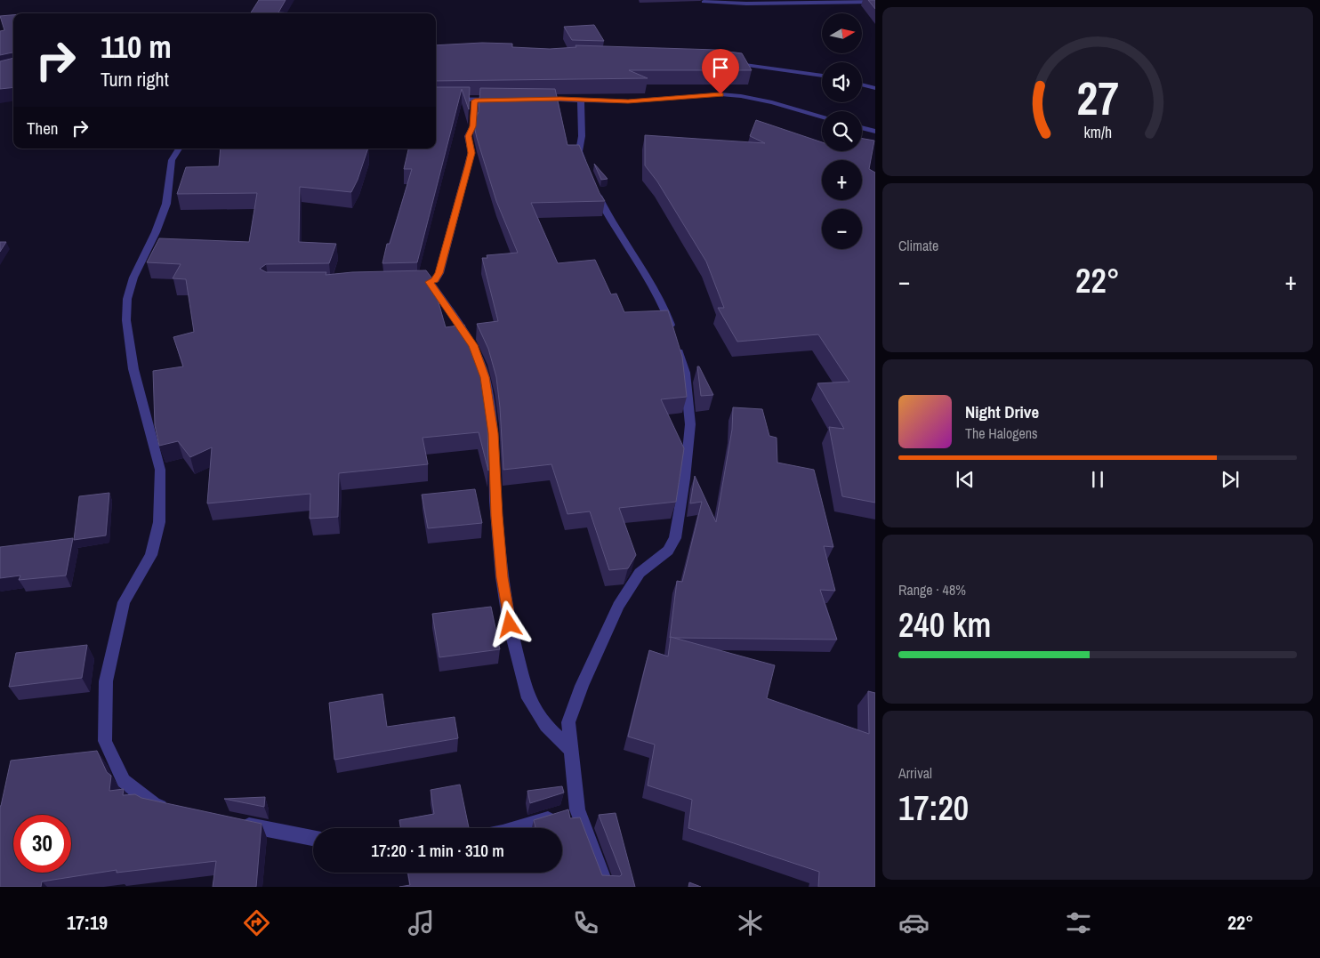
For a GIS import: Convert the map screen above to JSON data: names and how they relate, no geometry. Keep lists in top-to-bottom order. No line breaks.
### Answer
{"north":"right","page":{"map_buttons":["+","−"],"turn":["110 m","Turn right"],"then":"Then","tile":["Climate",["Range · 48%","240 km"],["Arrival","17:20"]],"heat":["−","22°","+"],"song":["Night Drive","The Halogens"],"limit":"30","trip":"17:20 · 1 min · 310 m","tabs":["17:19","22°"],"gauge":["27","km/h"]}}
